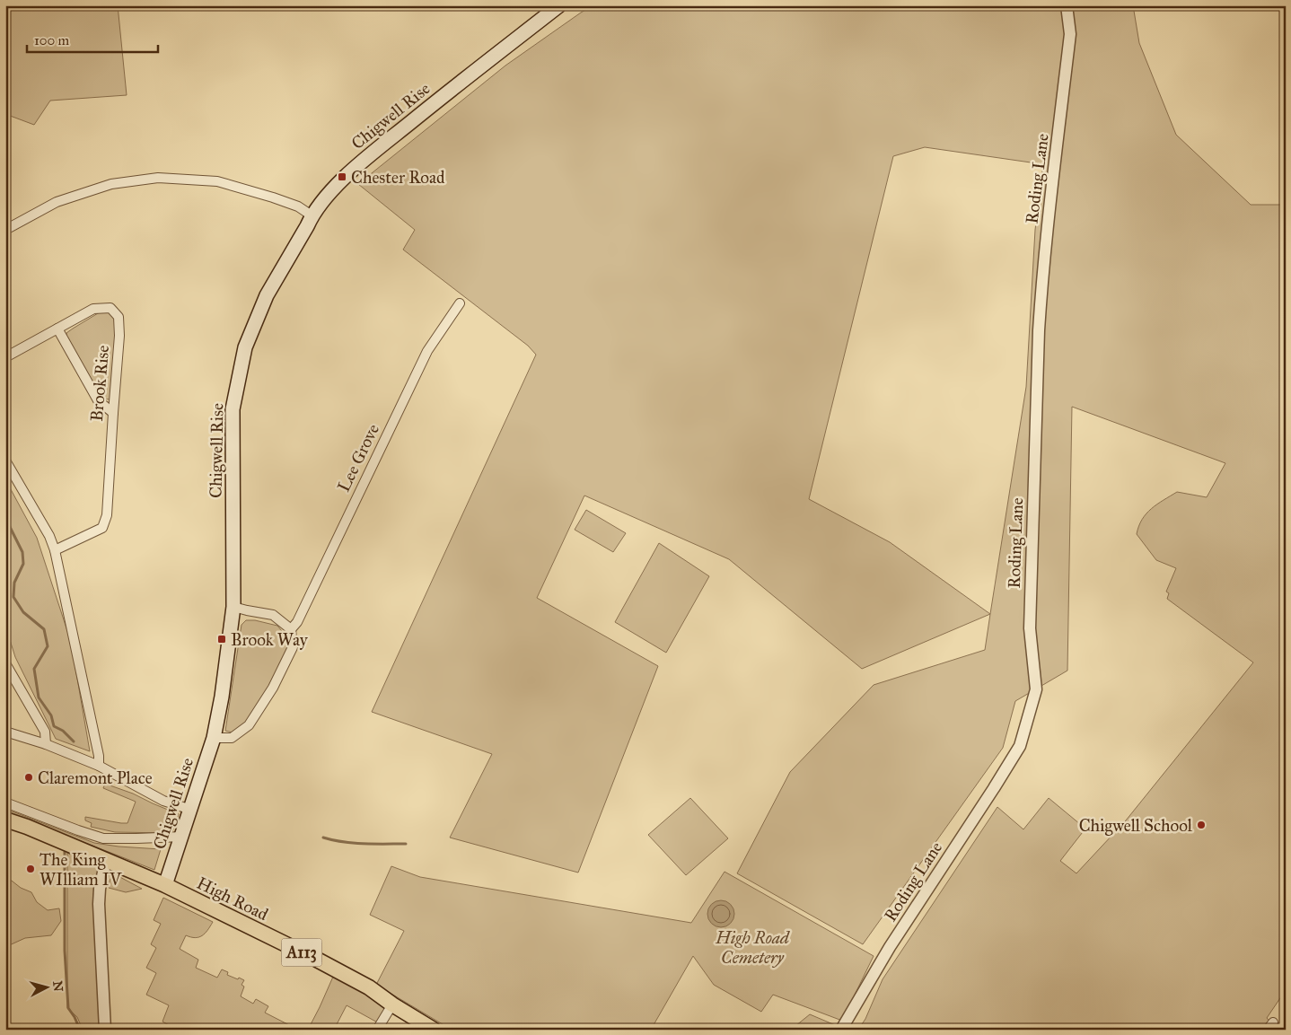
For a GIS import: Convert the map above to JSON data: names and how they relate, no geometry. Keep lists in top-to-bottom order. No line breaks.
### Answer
{"streets":{"main road":["Chigwell Rise","High Road","A113"],"street":["Roding Lane","Brook Rise","Lee Grove"]},"crossings":[["Chigwell Rise","High Road"]],"parks":["High Road Cemetery"],"places":{"transit":["Chester Road","Brook Way"],"other":["Claremont Place","Chigwell School","The King WIlliam IV"]},"scale_bar":"100 m","north":"right"}
